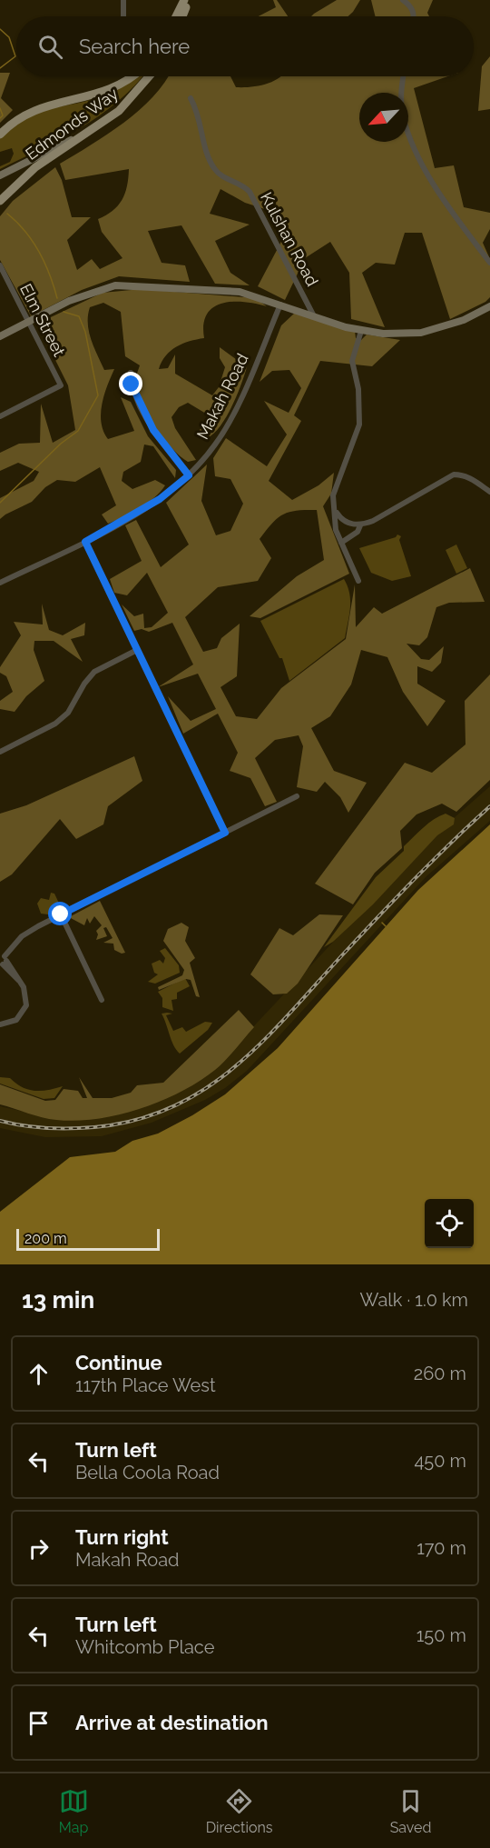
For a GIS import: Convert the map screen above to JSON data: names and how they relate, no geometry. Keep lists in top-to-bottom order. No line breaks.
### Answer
{"streets":{"main road":["Edmonds Way"],"street":["Kulshan Road","Elm Street","Makah Road"]},"scale_bar":"200 m","north":"bottom left","page":{"search":"Search here","scale":"200 m","heading":["13 min","Walk · 1.0 km"],"list":[["Continue","117th Place West","260 m"],["Turn left","Bella Coola Road","450 m"],["Turn right","Makah Road","170 m"],["Turn left","Whitcomb Place","150 m"],"Arrive at destination"],"nav":["Map","Directions","Saved"]}}
